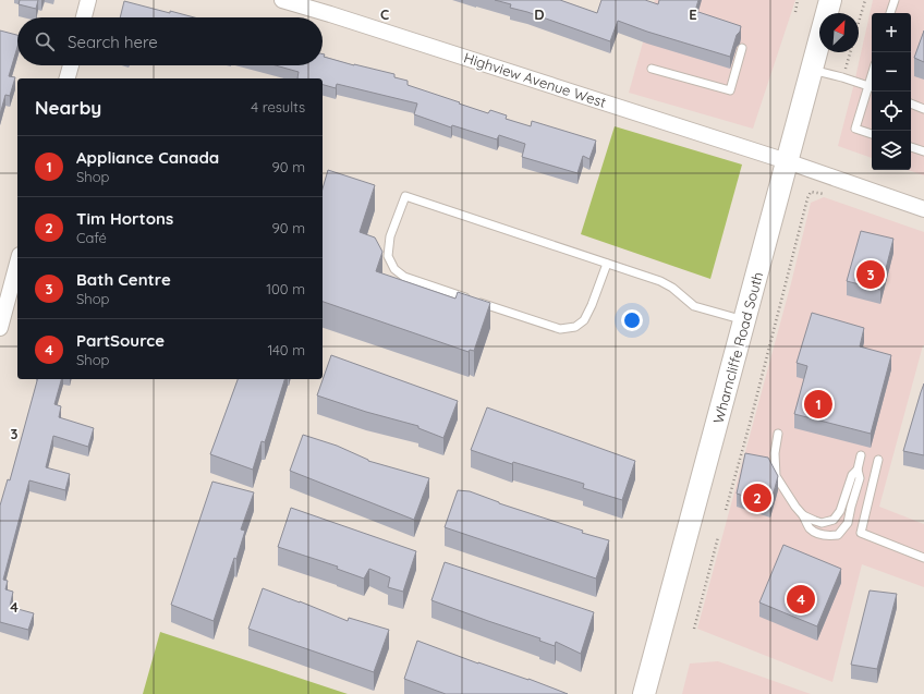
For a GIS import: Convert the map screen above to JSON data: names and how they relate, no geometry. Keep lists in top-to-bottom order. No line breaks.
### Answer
{"streets":{"main road":["Wharncliffe Road South"],"street":["Highview Avenue West"]},"crossings":[["Highview Avenue West","Wharncliffe Road South"]],"north":"top right","page":{"map_buttons":["+","−"],"search":"Search here","heading":["Nearby","4 results"],"list":[{"mark":"1","name":"Appliance Canada","note":"Shop","value":"90 m"},{"mark":"2","name":"Tim Hortons","note":"Café","value":"90 m"},{"mark":"3","name":"Bath Centre","note":"Shop","value":"100 m"},{"mark":"4","name":"PartSource","note":"Shop","value":"140 m"}],"pins":["3","1","2","4"]},"grid":{"columns":["C","D","E"],"rows":["3","4"]}}
